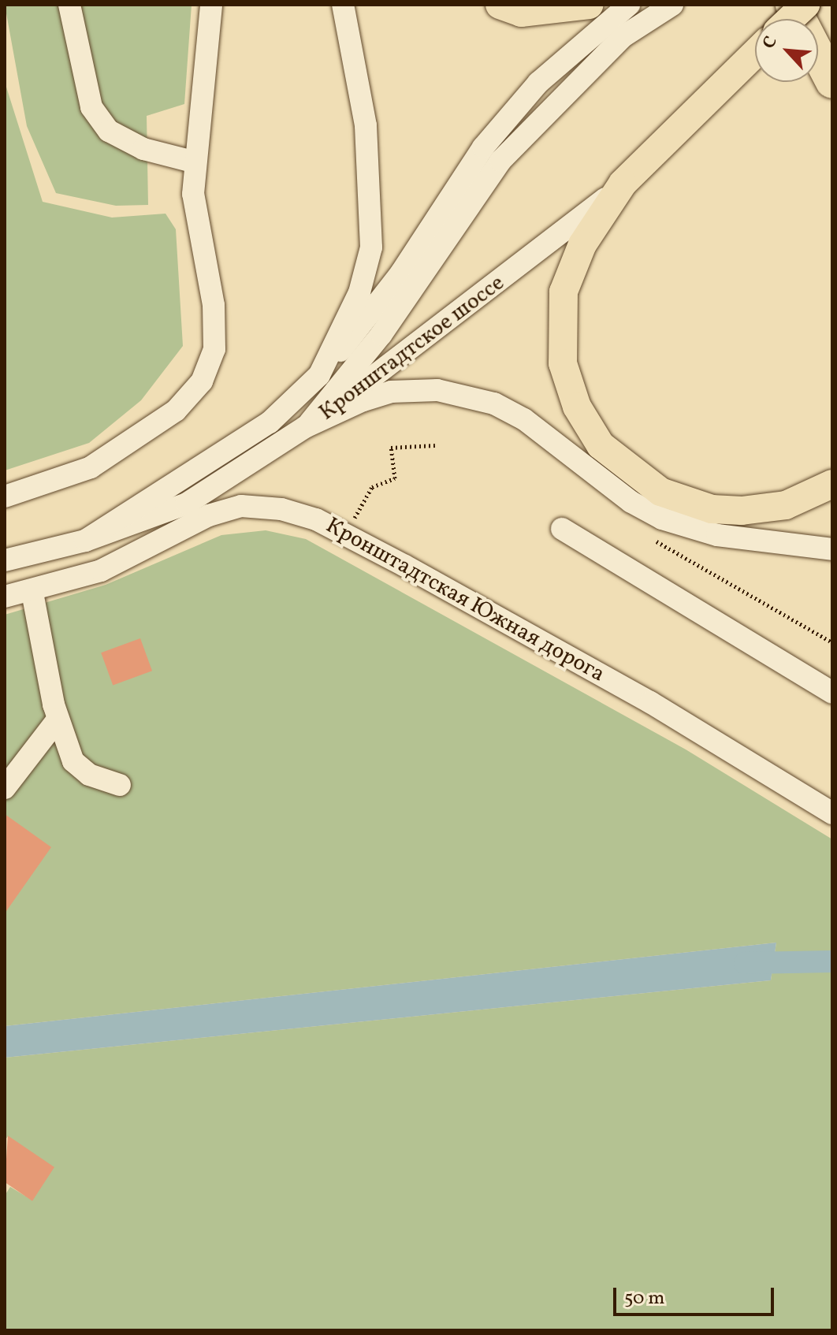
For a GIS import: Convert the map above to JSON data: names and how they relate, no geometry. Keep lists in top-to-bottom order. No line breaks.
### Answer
{"streets":{"main road":["Кронштадтское шоссе"],"street":["Кронштадтская Южная дорога"]},"scale_bar":"50 m","north":"top left"}
